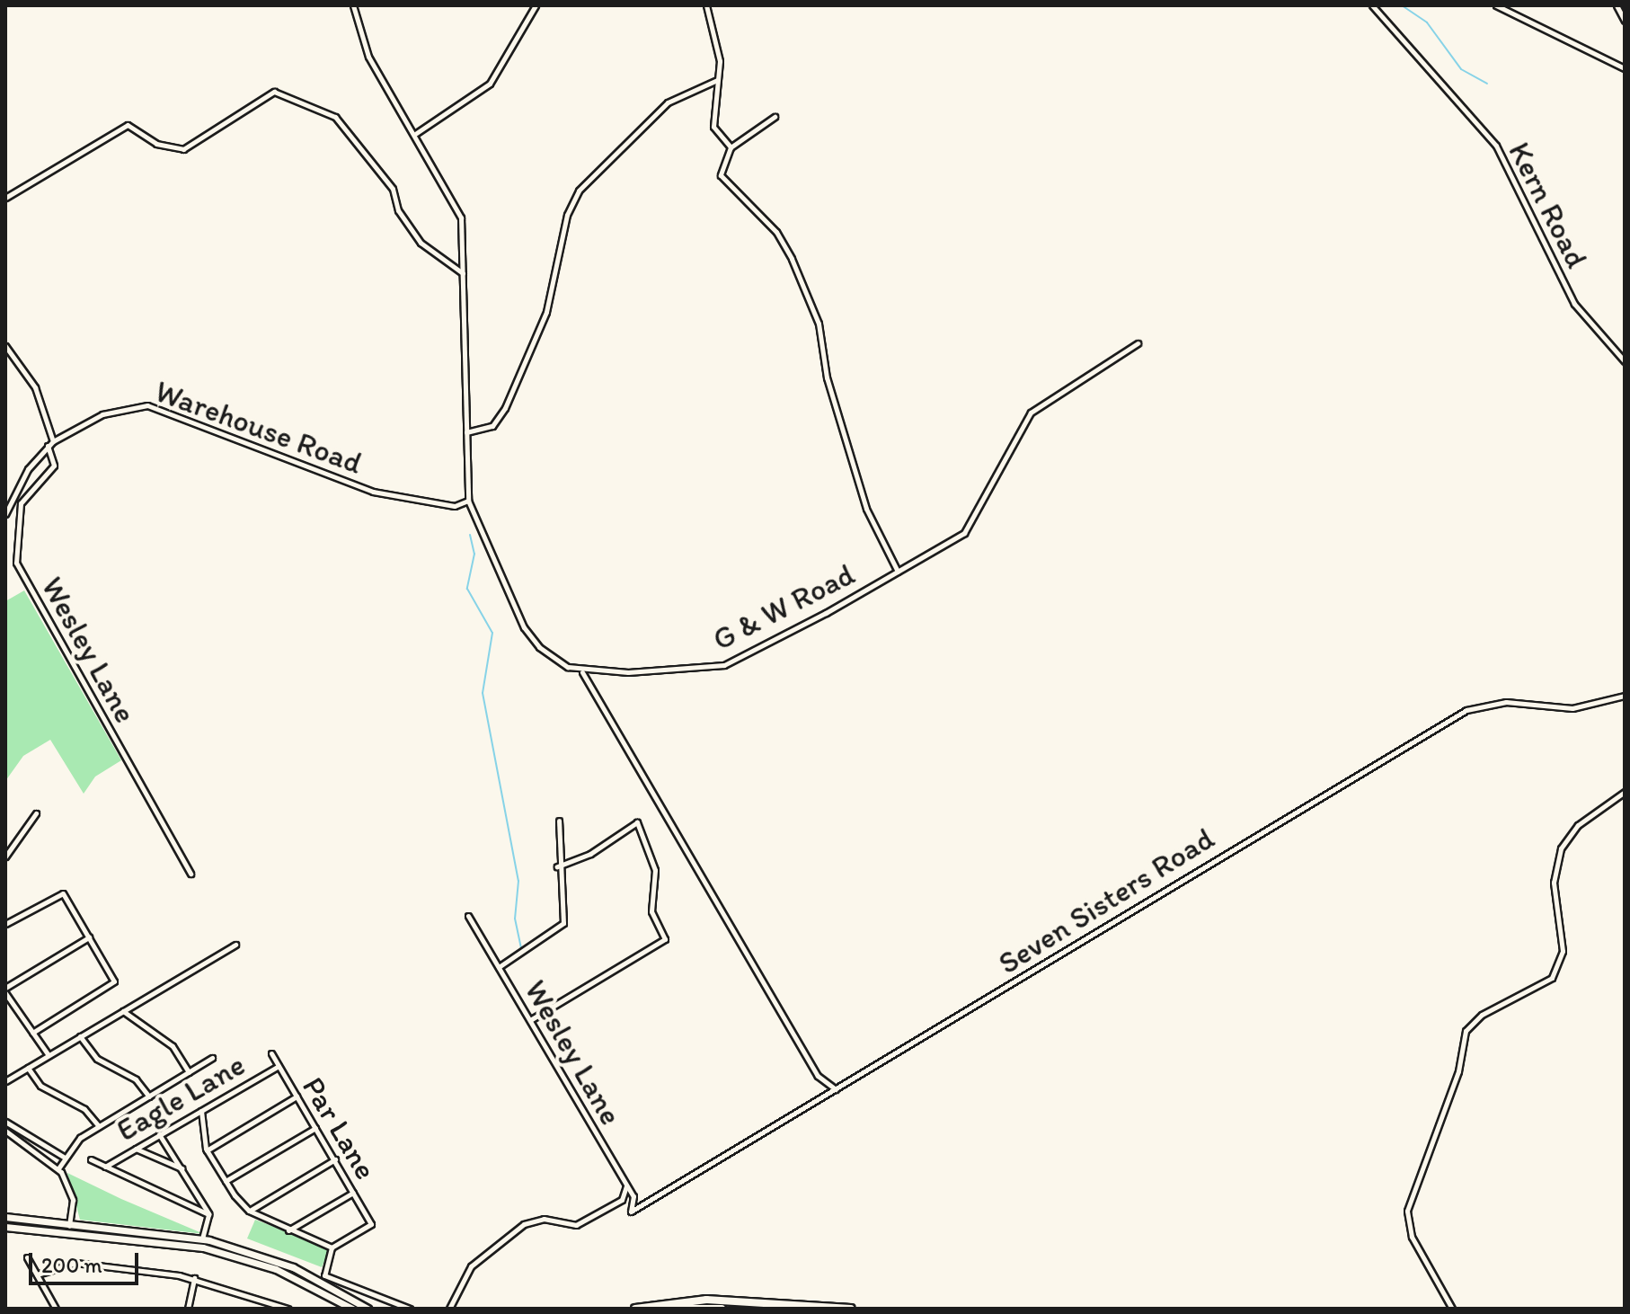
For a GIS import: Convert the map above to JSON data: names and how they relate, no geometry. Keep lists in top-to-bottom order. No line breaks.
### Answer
{"streets":{"street":["Kern Road","Warehouse Road","G & W Road","Wesley Lane","Seven Sisters Road","Eagle Lane","Par Lane"]},"crossings":[["Warehouse Road","G & W Road"],["Warehouse Road","Wesley Lane"],["Wesley Lane","Seven Sisters Road"],["Eagle Lane","Par Lane"]],"scale_bar":"200 m"}
